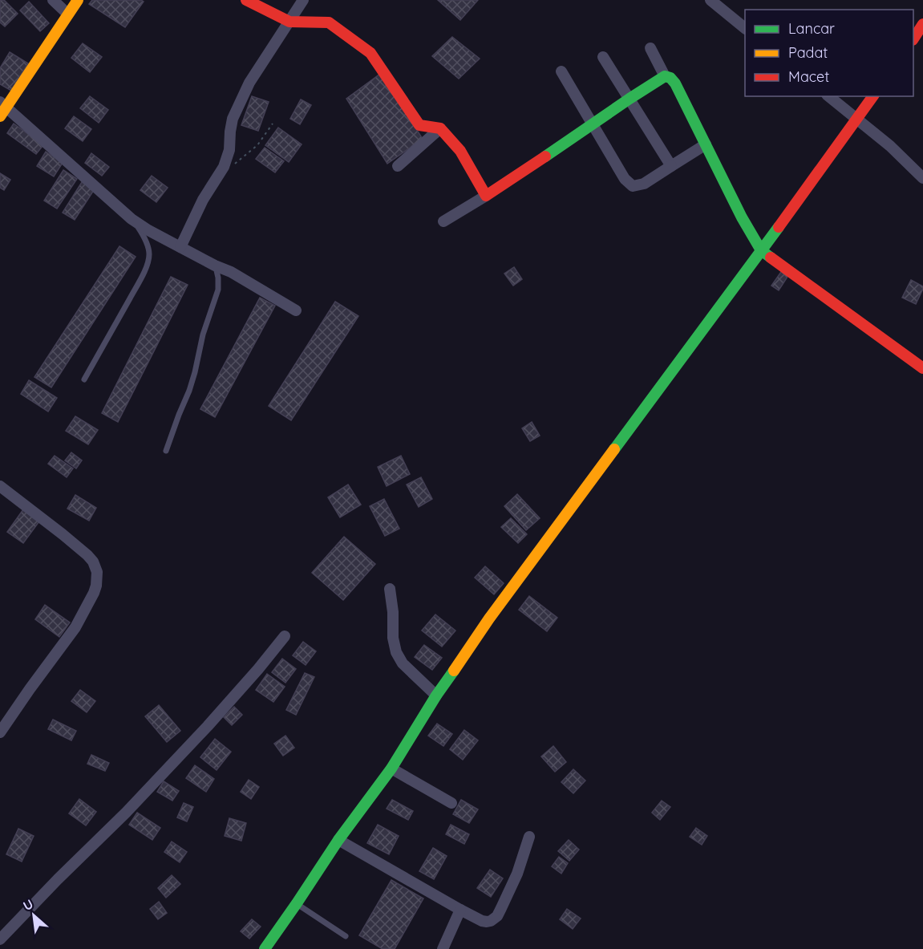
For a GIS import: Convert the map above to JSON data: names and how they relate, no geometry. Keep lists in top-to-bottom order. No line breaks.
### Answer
{"legend":["Lancar","Padat","Macet"],"north":"top left"}
